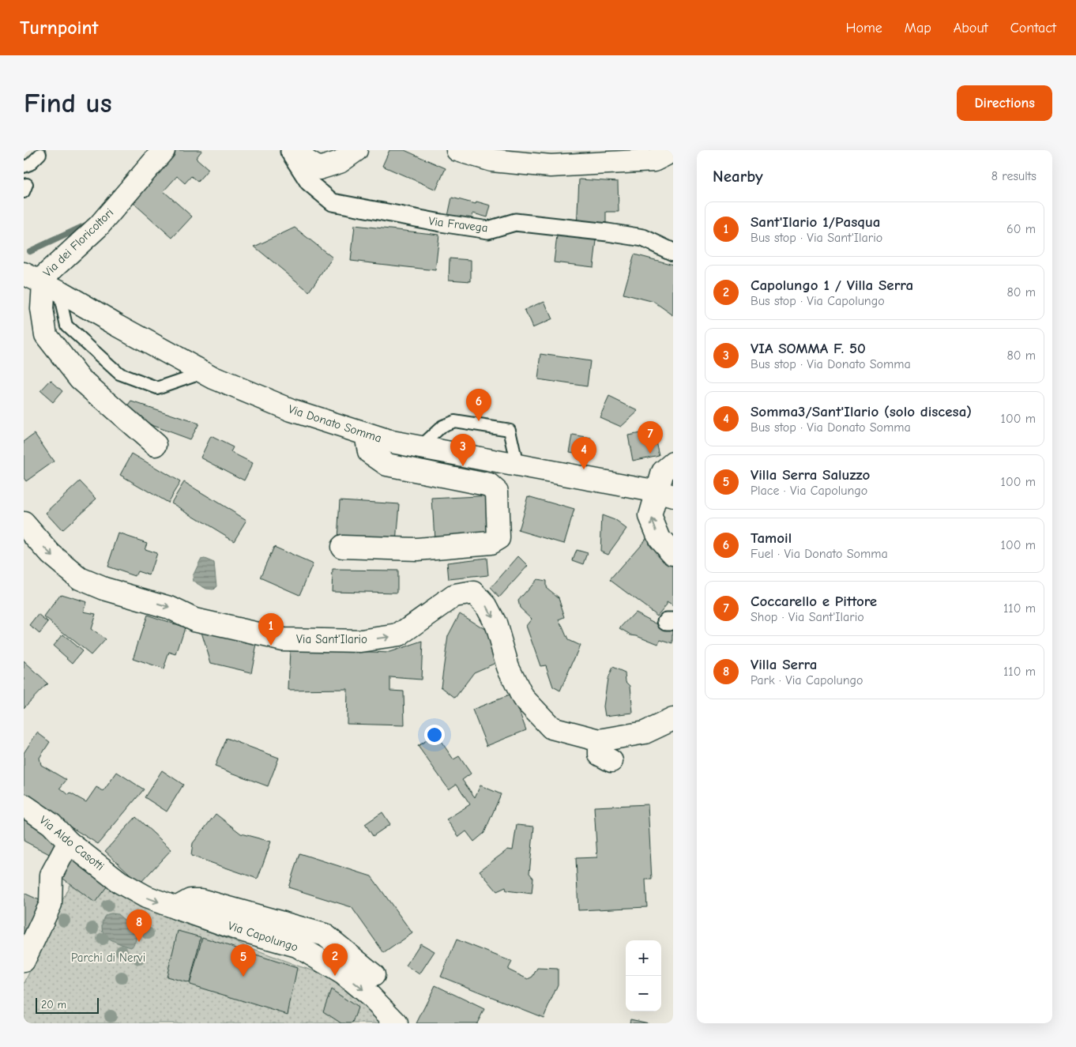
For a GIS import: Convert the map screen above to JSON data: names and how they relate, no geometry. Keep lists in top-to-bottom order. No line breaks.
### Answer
{"streets":{"street":["Via Fravega","Via dei Floricoltori","Via Donato Somma","Via Sant'Ilario","Via Aldo Casotti","Via Capolungo"]},"crossings":[["Via dei Floricoltori","Via Donato Somma"],["Via Aldo Casotti","Via Capolungo"]],"one_way":["Via Sant'Ilario"],"parks":["Parchi di Nervi"],"scale_bar":"20 m","page":{"header":"Turnpoint","nav":["Home","Map","About","Contact"],"buttons":"Directions","title":"Find us","heading":["Nearby","8 results"],"list":[{"mark":"1","name":"Sant'Ilario 1/Pasqua","note":"Bus stop · Via Sant'Ilario","value":"60 m"},{"mark":"2","name":"Capolungo 1 / Villa Serra","note":"Bus stop · Via Capolungo","value":"80 m"},{"mark":"3","name":"VIA SOMMA F. 50","note":"Bus stop · Via Donato Somma","value":"80 m"},{"mark":"4","name":"Somma3/Sant'Ilario (solo discesa)","note":"Bus stop · Via Donato Somma","value":"100 m"},{"mark":"5","name":"Villa Serra Saluzzo","note":"Place · Via Capolungo","value":"100 m"},{"mark":"6","name":"Tamoil","note":"Fuel · Via Donato Somma","value":"100 m"},{"mark":"7","name":"Coccarello e Pittore","note":"Shop · Via Sant'Ilario","value":"110 m"},{"mark":"8","name":"Villa Serra","note":"Park · Via Capolungo","value":"110 m"}],"pins":["6","7","3","4","1","8","2","5"],"map_buttons":["+","−"],"scale":"20 m"}}
